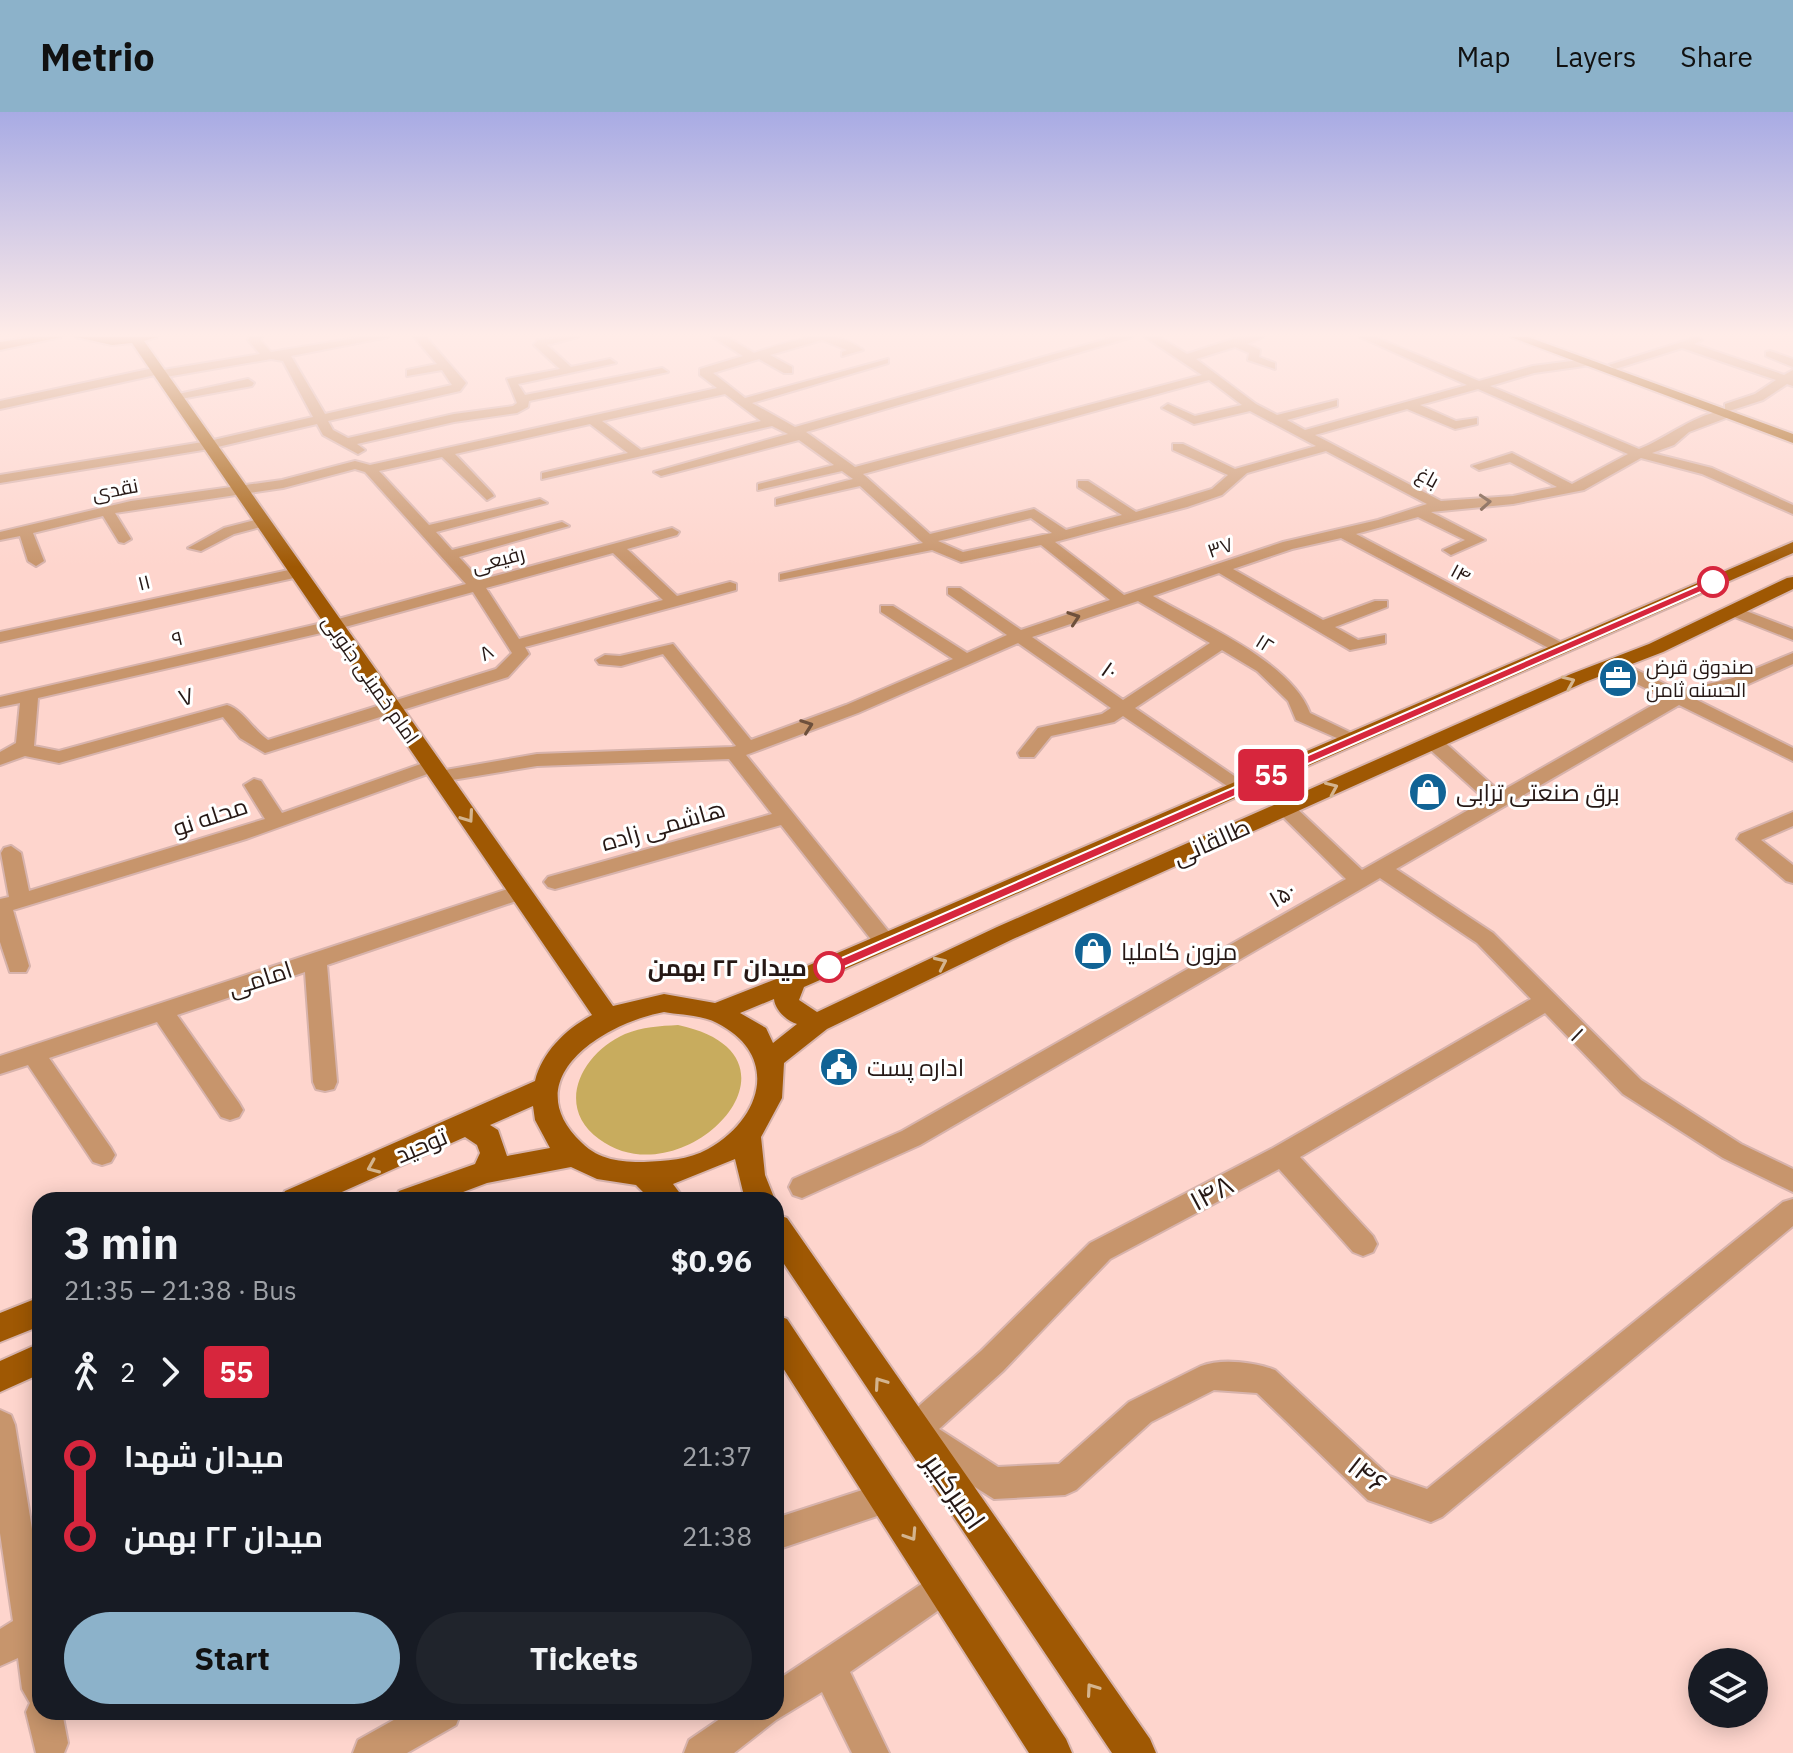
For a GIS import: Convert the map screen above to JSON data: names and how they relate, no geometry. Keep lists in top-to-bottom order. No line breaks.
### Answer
{"streets":{"main road":["امام خمینی جنوبی","طالقانی","توحید","امیرکبیر"],"street":["باغ","نقدی","۳۷","رفیعی","۱۴","۱۱","۹","۱۲","۸","۱۰","۷","محله نو","هاشمی زاده","۱۵۰","امامی","۱","۱۴۸","۱۴۶"]},"crossings":[["باغ","۳۷"],["نقدی","۸"],["نقدی","امام خمینی جنوبی"],["۳۷","۱۴"],["۳۷","۱۲"],["۳۷","۱۰"],["۳۷","محله نو"],["رفیعی","۹"],["رفیعی","۸"],["رفیعی","امام خمینی جنوبی"],["۱۴","طالقانی"],["۱۱","امام خمینی جنوبی"],["۹","امام خمینی جنوبی"],["۱۲","طالقانی"],["۸","امام خمینی جنوبی"],["۸","۷"],["۱۰","طالقانی"],["امام خمینی جنوبی","۷"],["امام خمینی جنوبی","محله نو"],["امام خمینی جنوبی","طالقانی"],["امام خمینی جنوبی","امامی"],["امام خمینی جنوبی","توحید"],["طالقانی","۱"],["طالقانی","توحید"],["۱۵۰","۱"],["۱","۱۴۸"],["۱۴۸","۱۴۶"],["۱۴۸","امیرکبیر"],["۱۴۶","امیرکبیر"]],"places":{"office":["صندوق قرض الحسنه ثامن"],"shop":["برق صنعتی ترابی","مزون کاملیا"],"other":["میدان ۲۲ بهمن"],"public building":["اداره پست"]},"lines":["bus line 55"],"page":{"header":"Metrio","nav":["Map","Layers","Share"],"on_map":"55","heading":["3 min","21:35 – 21:38 · Bus","$0.96"],"legs":["2","55"],"list":[{"name":"میدان شهدا","value":"21:37"},{"name":"میدان ۲۲ بهمن","value":"21:38"}],"buttons":["Start","Tickets"]}}
